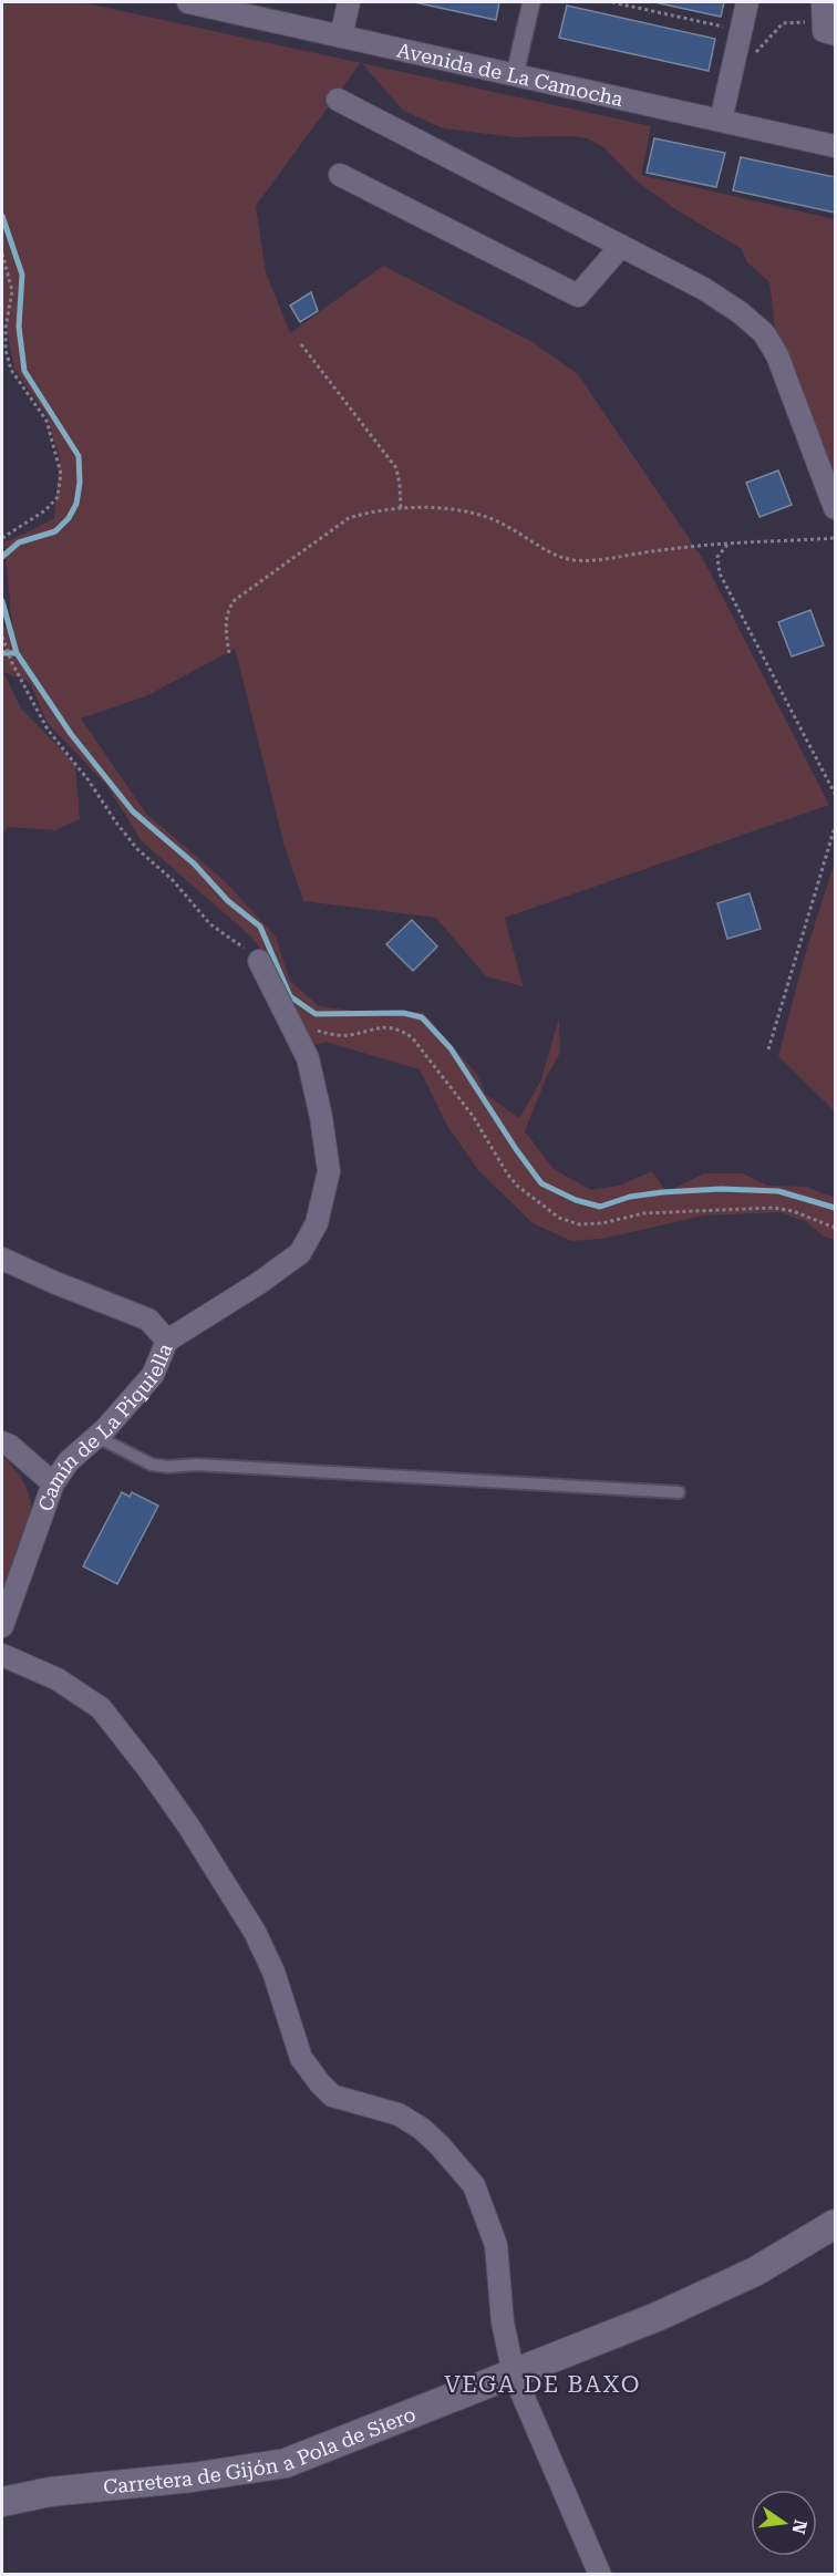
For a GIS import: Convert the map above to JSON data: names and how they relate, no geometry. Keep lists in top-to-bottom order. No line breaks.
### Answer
{"streets":{"street":["Avenida de La Camocha","Camín de La Piquiella","Carretera de Gijón a Pola de Siero"]},"districts":["VEGA DE BAXO"],"north":"right"}
